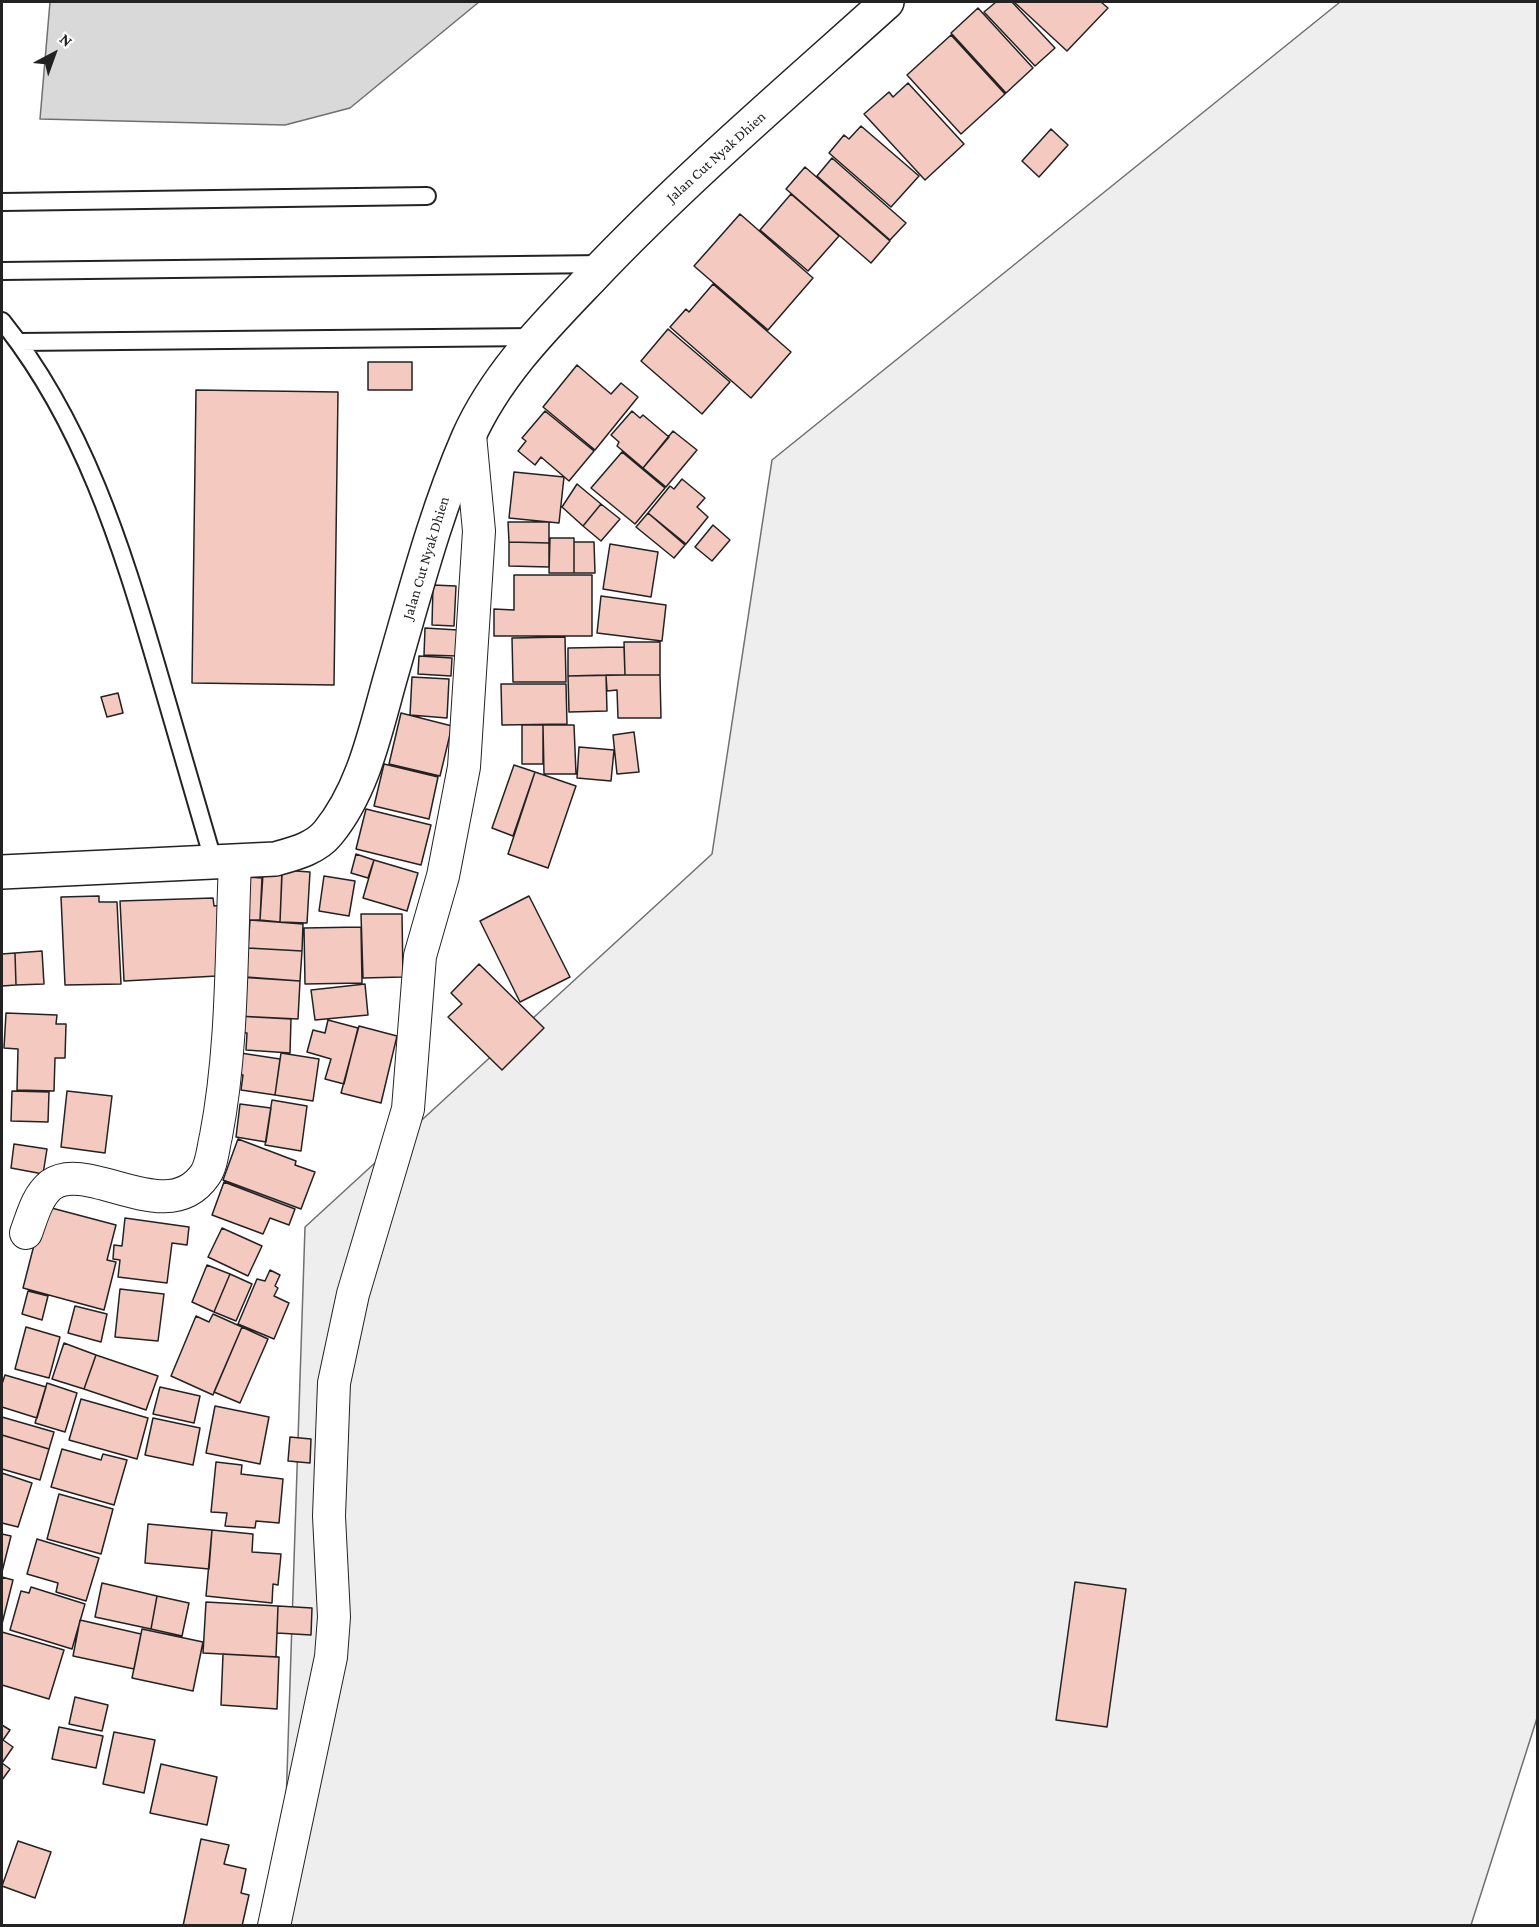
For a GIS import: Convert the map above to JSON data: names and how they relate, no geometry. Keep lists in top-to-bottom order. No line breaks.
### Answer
{"streets":{"highway":["Jalan Cut Nyak Dhien"]},"north":"top right"}
